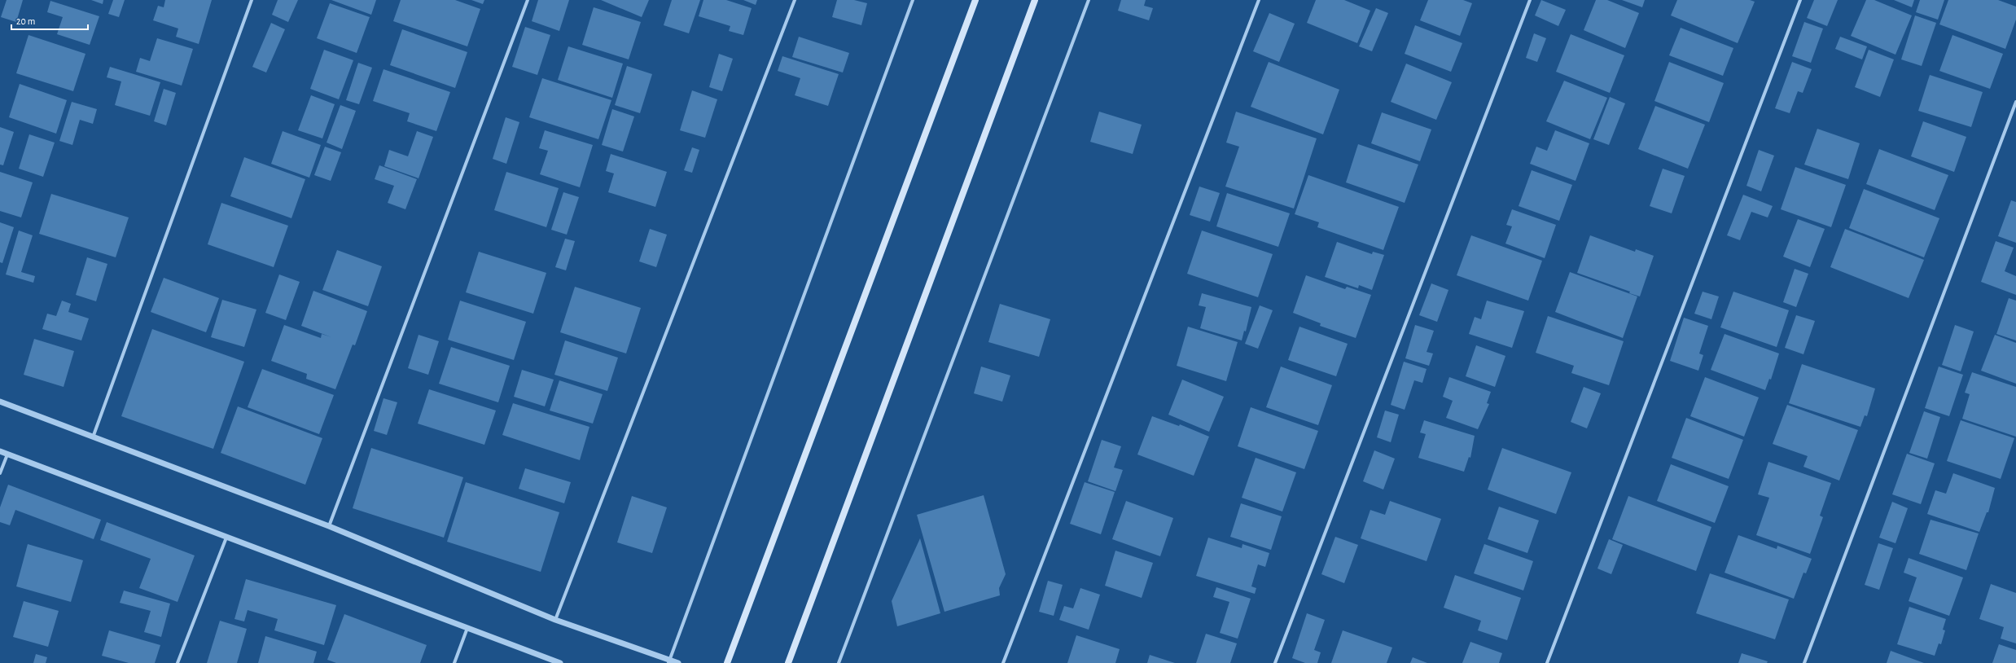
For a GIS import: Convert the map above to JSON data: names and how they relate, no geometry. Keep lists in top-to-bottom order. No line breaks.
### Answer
{"scale_bar":"20 m"}
